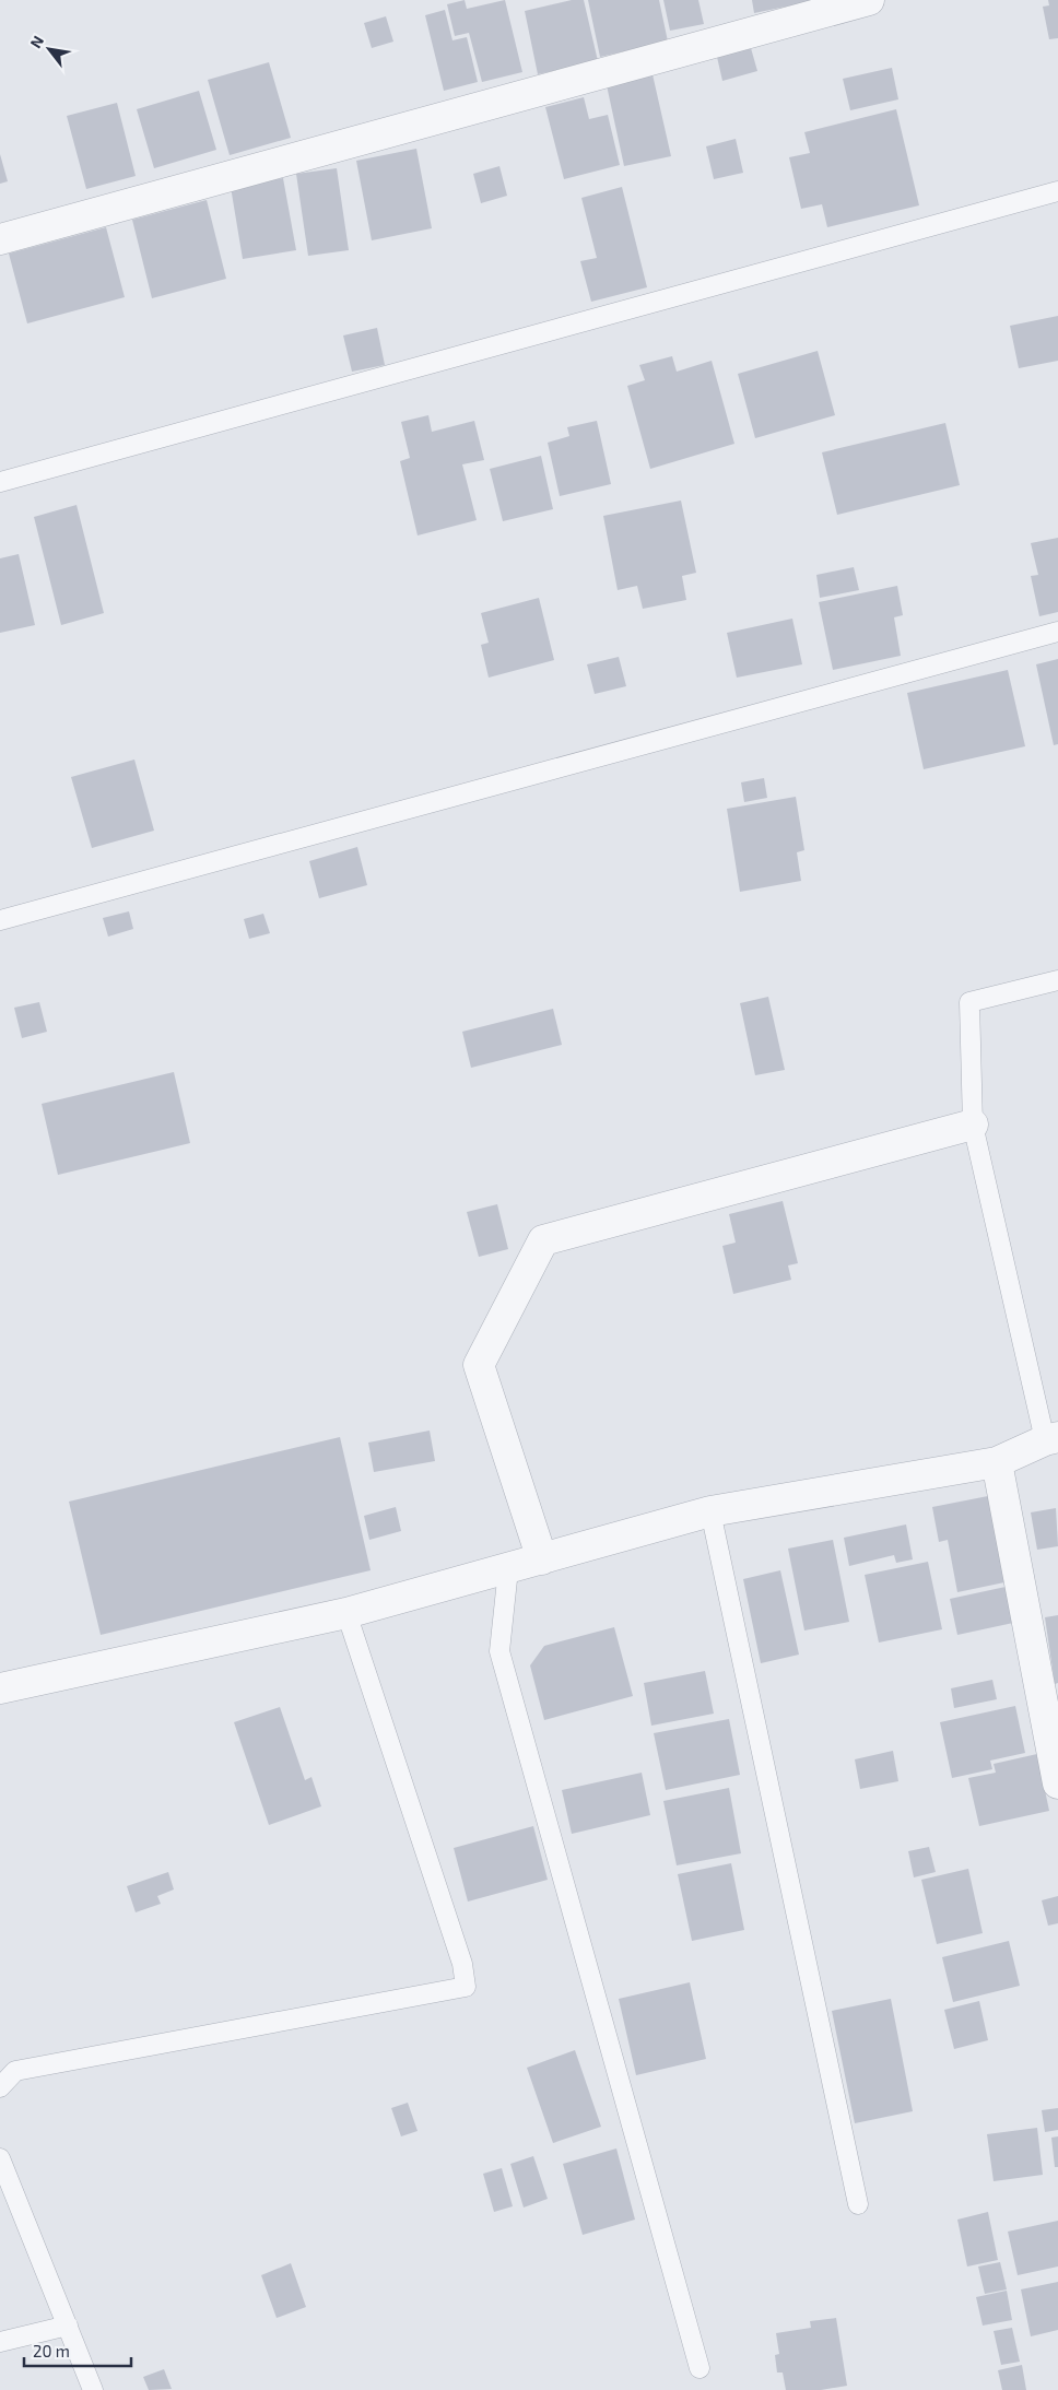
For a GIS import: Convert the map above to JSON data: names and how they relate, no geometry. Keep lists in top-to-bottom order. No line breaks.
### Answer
{"scale_bar":"20 m","north":"top left"}
